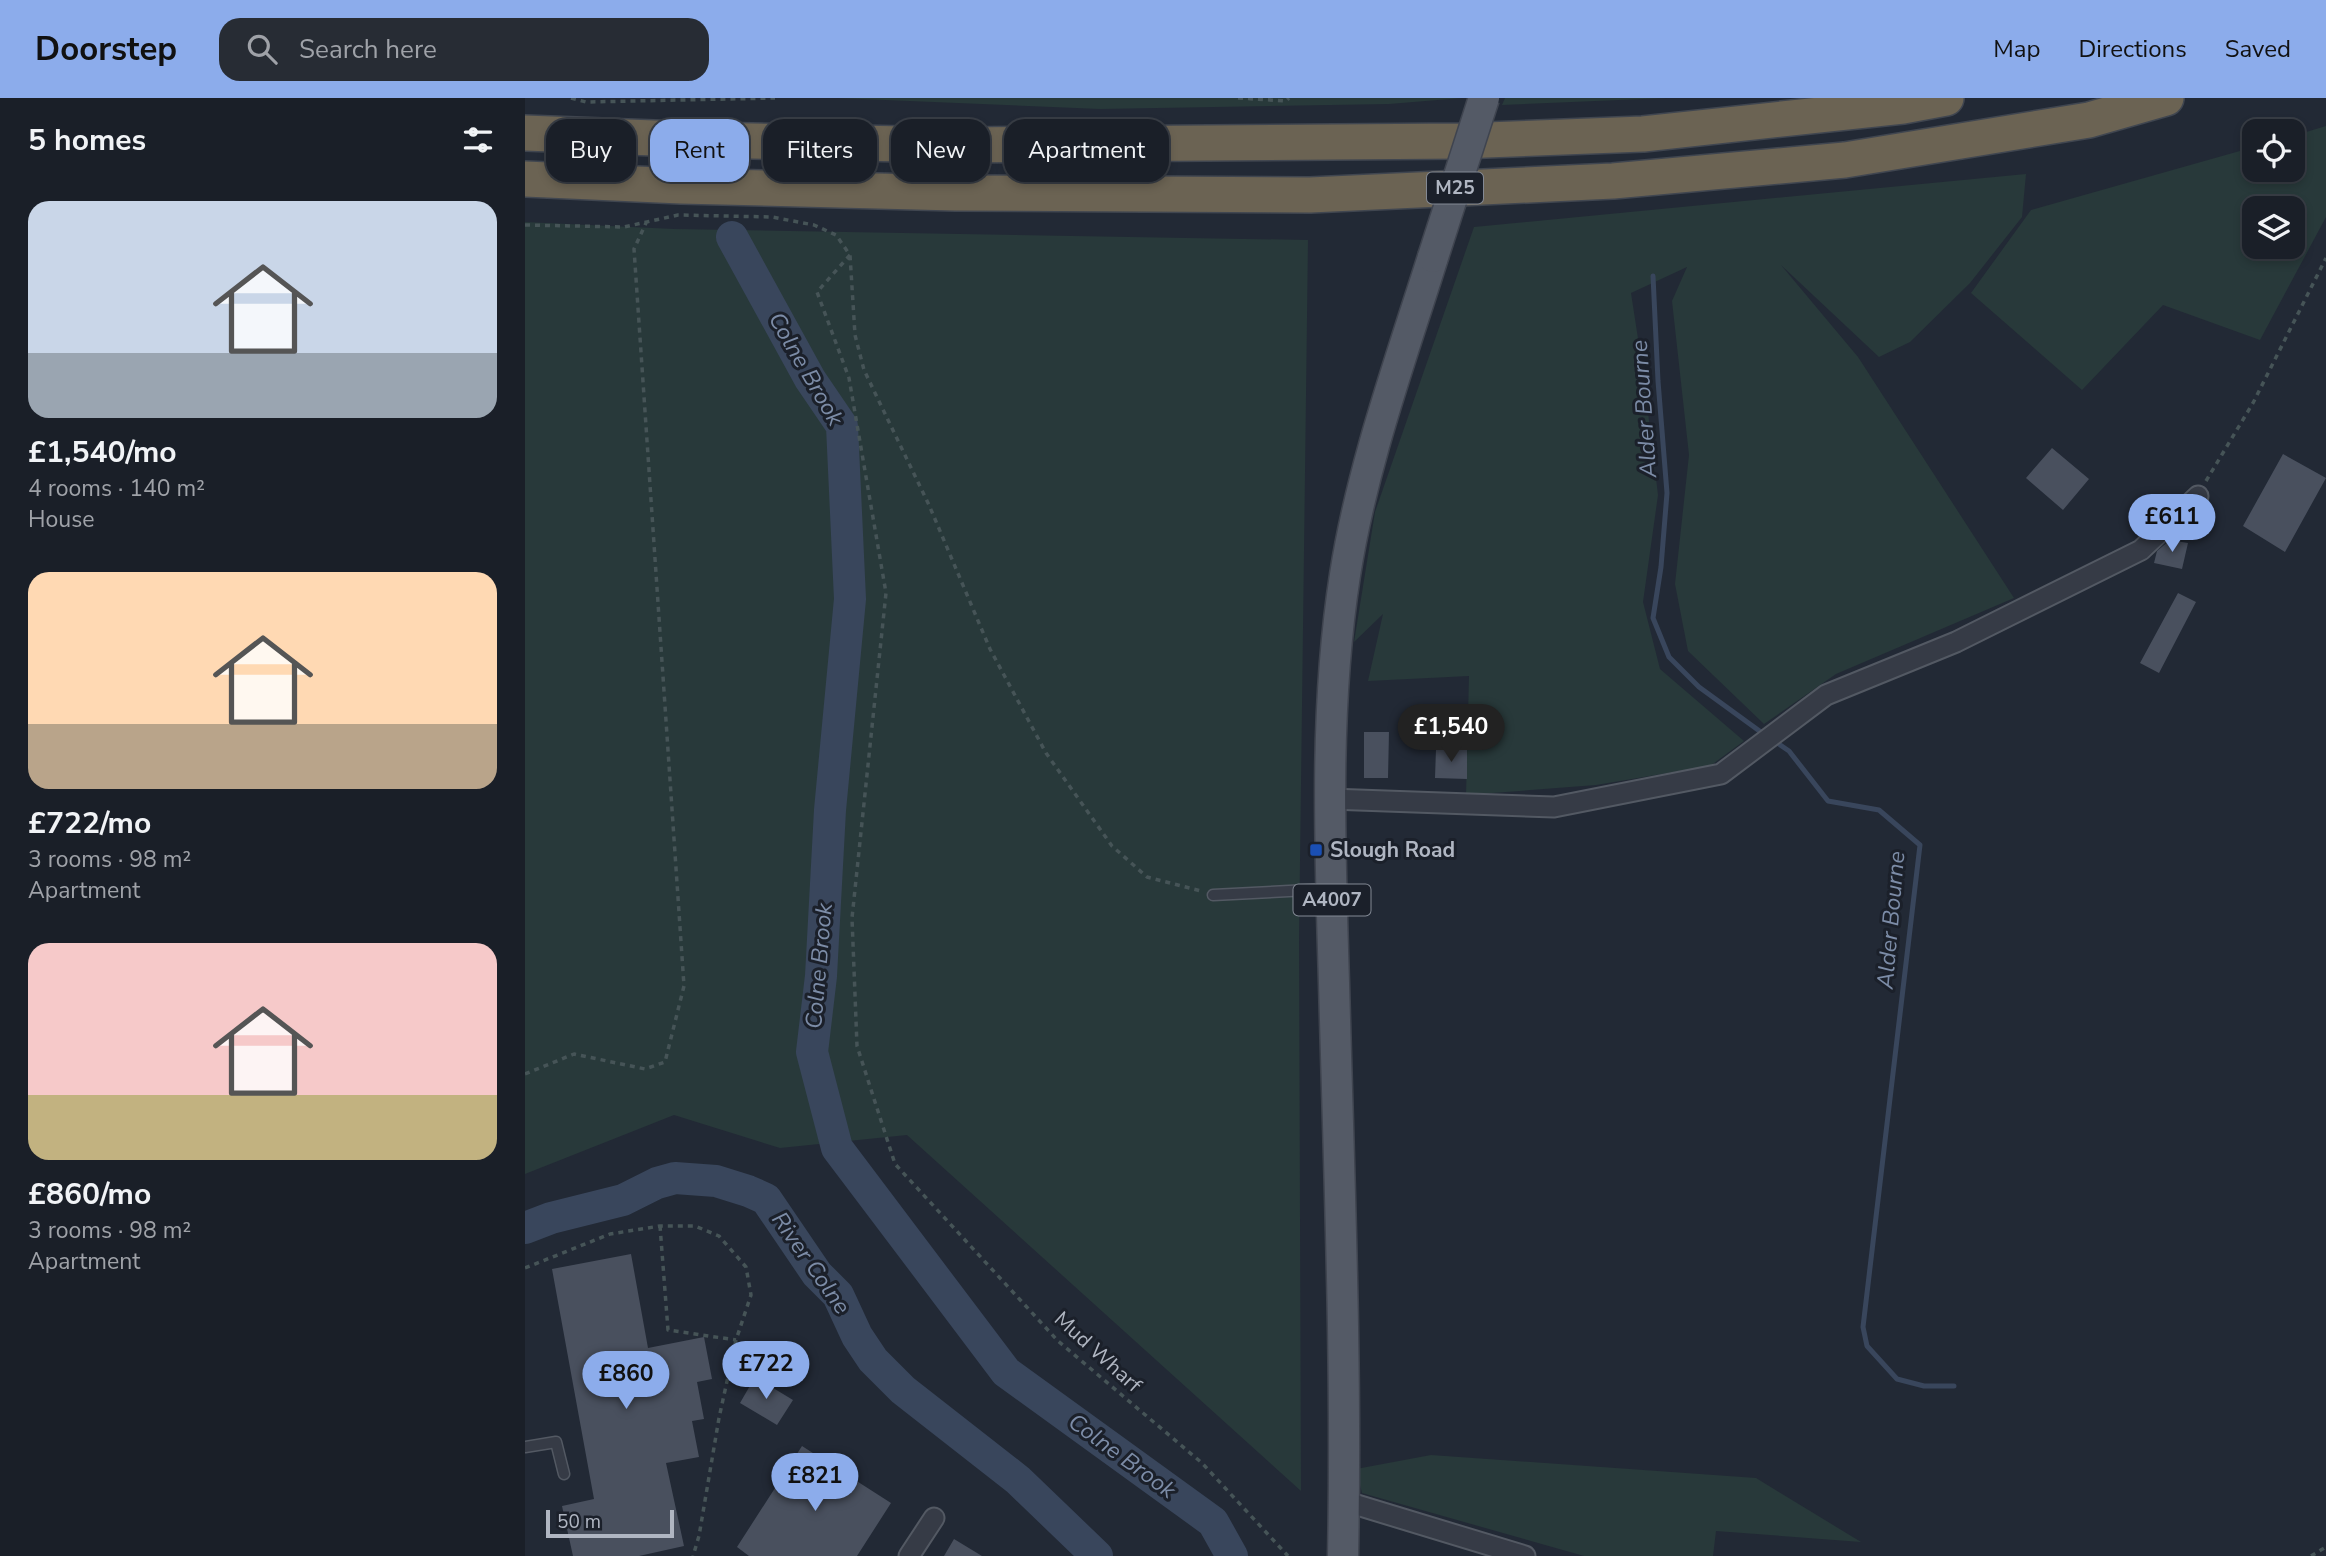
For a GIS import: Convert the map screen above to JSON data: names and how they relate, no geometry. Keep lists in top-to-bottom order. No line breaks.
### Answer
{"streets":{"highway":["M25"],"main road":["A4007"],"path":["Mud Wharf"]},"water":["Colne Brook","Alder Bourne","River Colne"],"places":{"transit":["Slough Road"]},"scale_bar":"50 m","page":{"header":"Doorstep","search":"Search here","nav":["Map","Directions","Saved"],"heading":"5 homes","chip":["Buy","Rent","Filters","New","Apartment"],"list":[{"name":"£1,540/mo","note":"4 rooms · 140 m² · House"},{"name":"£722/mo","note":"3 rooms · 98 m² · Apartment"},{"name":"£860/mo","note":"3 rooms · 98 m² · Apartment"}],"price":["£611","£1,540","£722","£860","£821"],"scale":"50 m"}}
